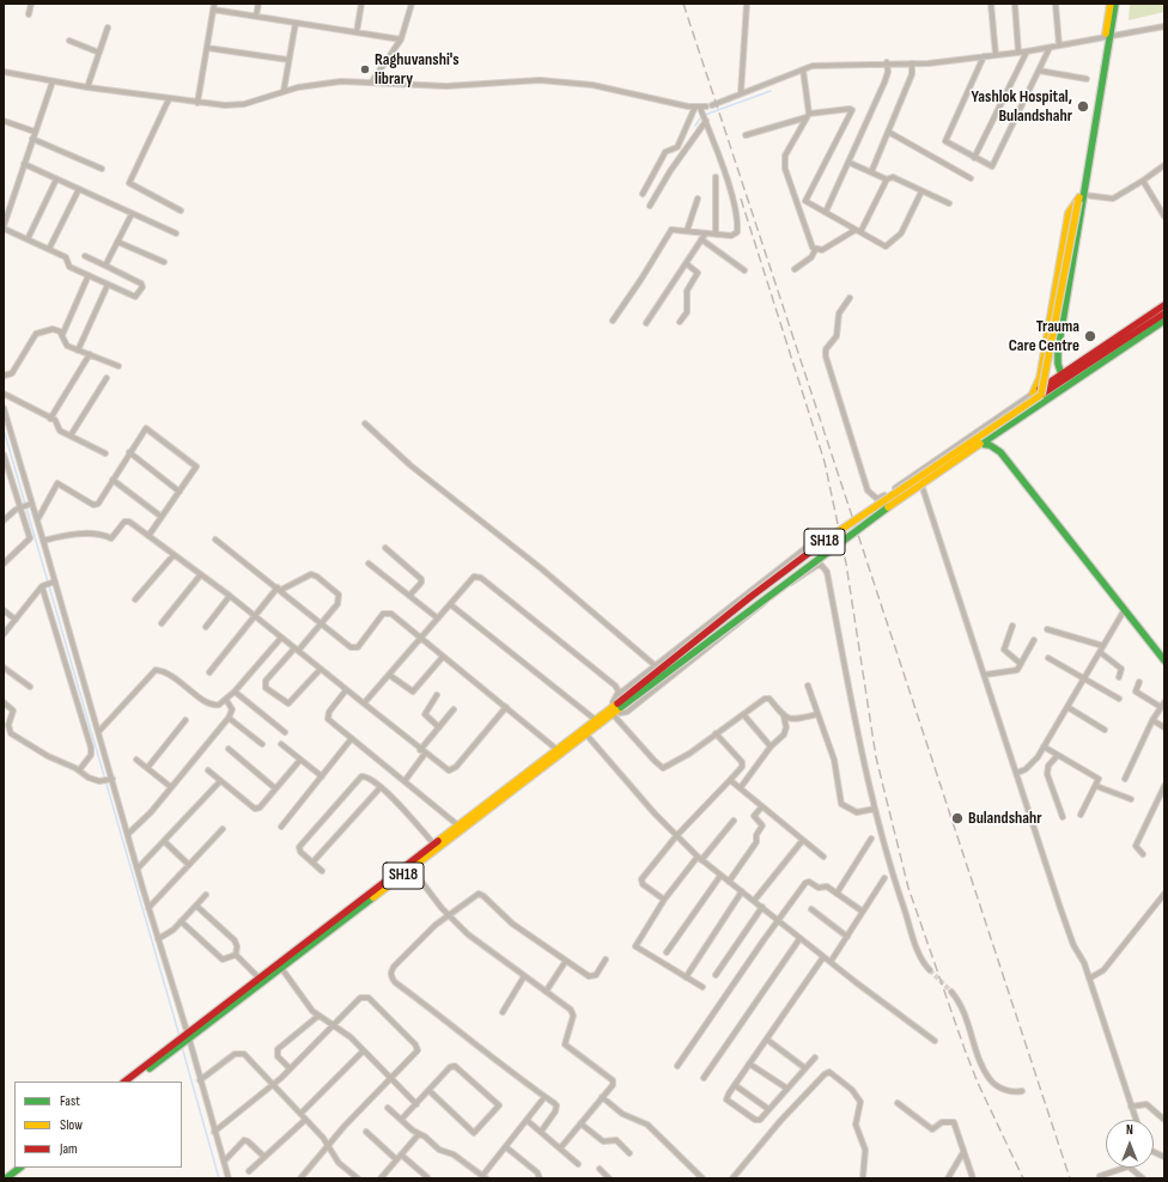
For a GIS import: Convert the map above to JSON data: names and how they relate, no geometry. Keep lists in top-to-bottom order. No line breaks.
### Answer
{"streets":{"main road":["SH18"]},"places":["Raghuvanshi's library","Yashlok Hospital, Bulandshahr","Trauma Care Centre","Bulandshahr"],"legend":["Fast","Slow","Jam"],"north":"top"}
